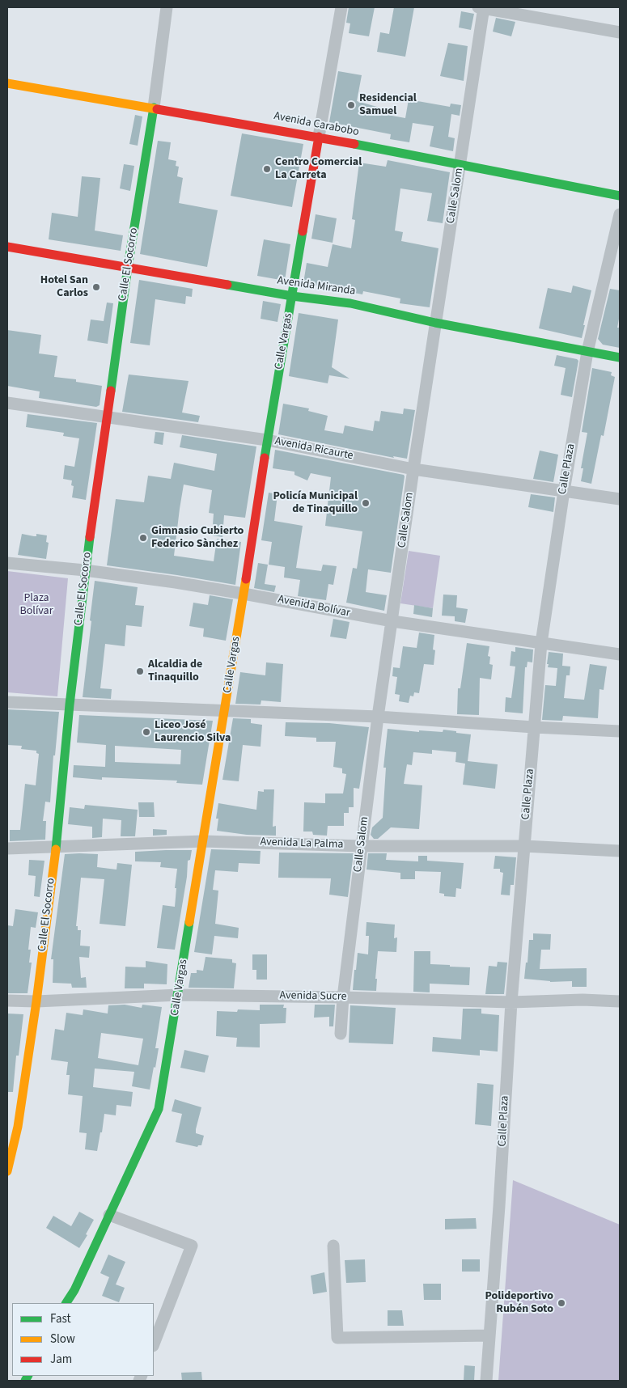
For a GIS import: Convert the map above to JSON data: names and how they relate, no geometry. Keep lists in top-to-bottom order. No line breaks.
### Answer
{"streets":{"street":["Avenida Carabobo","Calle Salom","Calle El Socorro","Avenida Miranda","Calle Vargas","Avenida Ricaurte","Calle Plaza","Avenida Bolívar","Avenida La Palma","Avenida Sucre"]},"crossings":[["Avenida Carabobo","Calle Salom"],["Avenida Carabobo","Calle El Socorro"],["Avenida Carabobo","Calle Vargas"],["Calle Salom","Avenida Miranda"],["Calle Salom","Avenida Ricaurte"],["Calle Salom","Avenida Bolívar"],["Calle Salom","Avenida La Palma"],["Calle Salom","Avenida Sucre"],["Calle El Socorro","Avenida Miranda"],["Calle El Socorro","Avenida Ricaurte"],["Calle El Socorro","Avenida Bolívar"],["Calle El Socorro","Avenida La Palma"],["Calle El Socorro","Avenida Sucre"],["Avenida Miranda","Calle Vargas"],["Avenida Miranda","Calle Plaza"],["Calle Vargas","Avenida Ricaurte"],["Calle Vargas","Avenida Bolívar"],["Calle Vargas","Avenida La Palma"],["Calle Vargas","Avenida Sucre"],["Avenida Ricaurte","Calle Plaza"],["Calle Plaza","Avenida Bolívar"],["Calle Plaza","Avenida La Palma"],["Calle Plaza","Avenida Sucre"]],"parks":["Plaza Bolívar"],"places":["Residencial Samuel","Centro Comercial La Carreta","Hotel San Carlos","Policía Municipal de Tinaquillo","Gimnasio Cubierto Federico Sànchez","Alcaldia de Tinaquillo","Liceo José Laurencio Silva","Polideportivo Rubén Soto"],"legend":["Fast","Slow","Jam"]}
